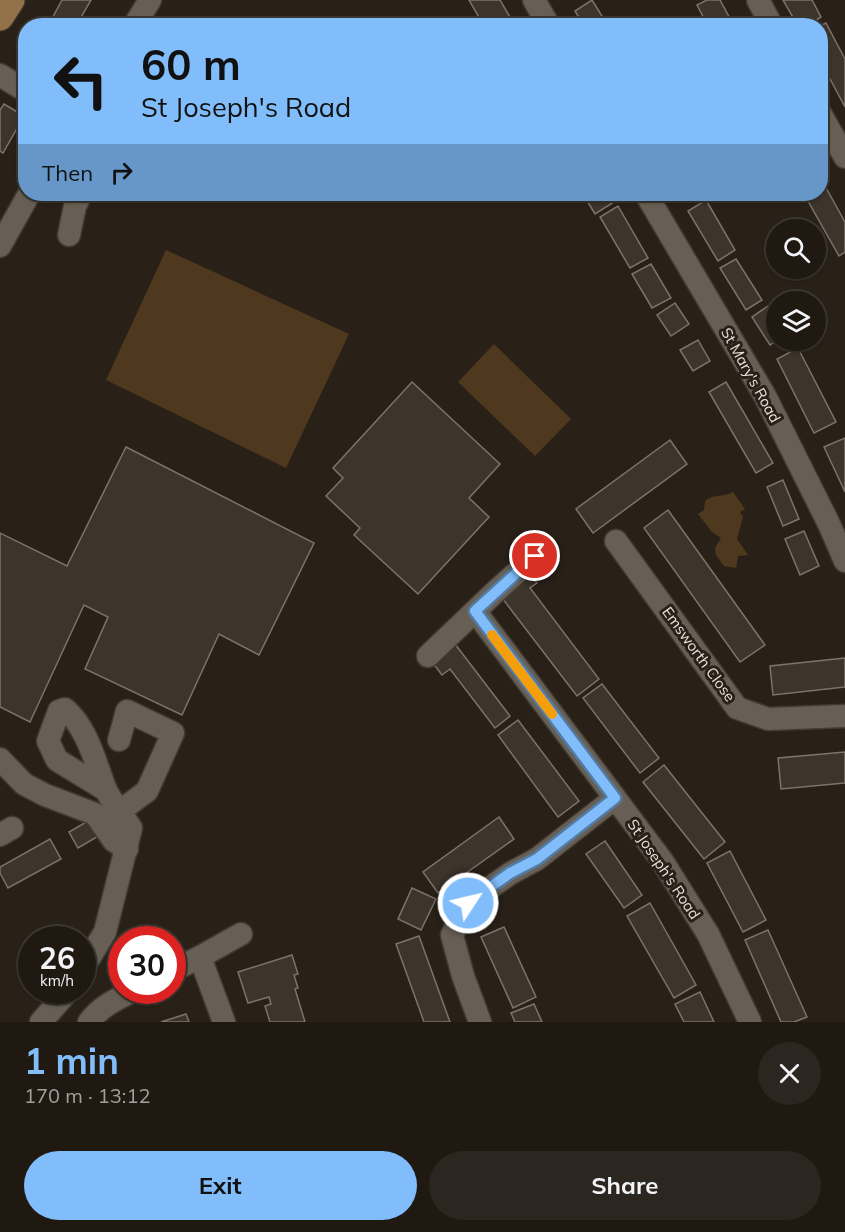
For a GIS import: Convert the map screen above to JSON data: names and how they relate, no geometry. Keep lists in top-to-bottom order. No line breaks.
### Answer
{"streets":{"street":["St Mary's Road","Emsworth Close","St Joseph's Road"]},"page":{"turn":["60 m","St Joseph's Road"],"then":"Then","speed":"26 km/h","limit":"30","heading":["1 min","170 m · 13:12"],"buttons":["Exit","Share"]}}
